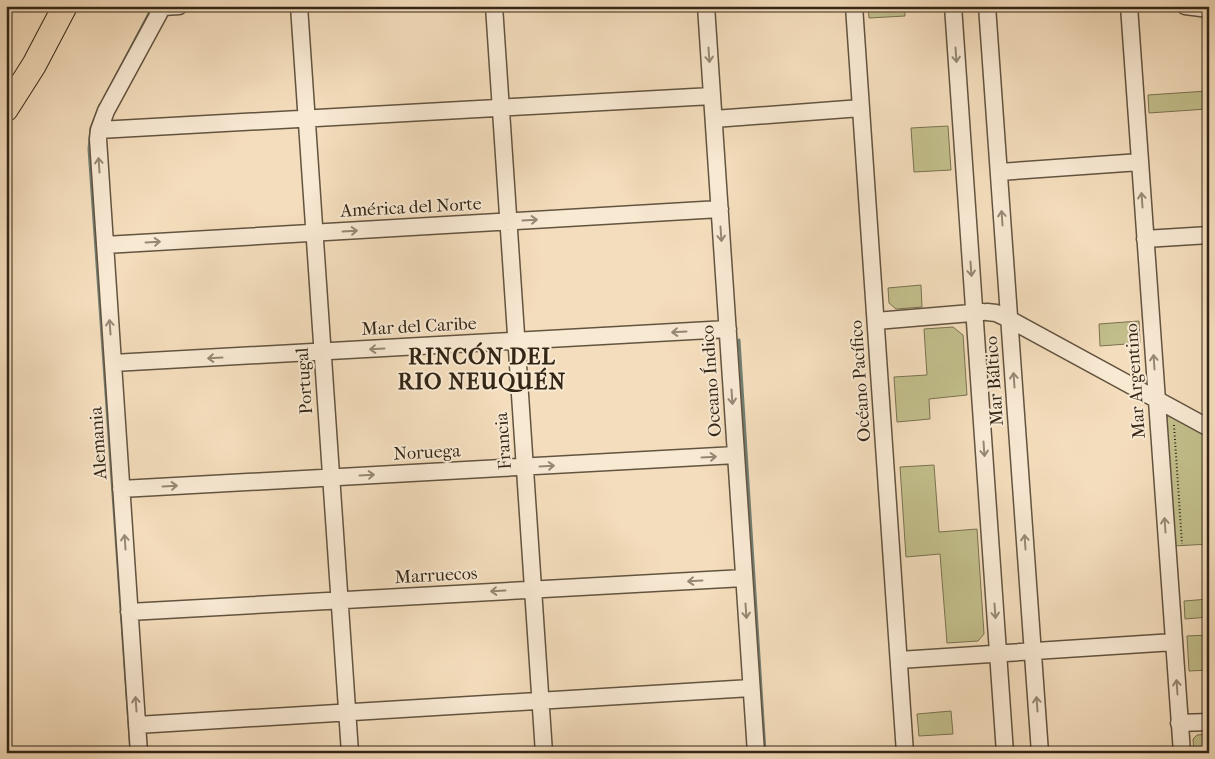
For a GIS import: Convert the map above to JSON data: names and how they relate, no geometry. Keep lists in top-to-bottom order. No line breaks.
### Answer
{"streets":{"street":["América del Norte","Mar del Caribe","Portugal","Oceano Índico","Océano Pacífico","Mar Báltico","Mar Argentino","Francia","Alemania","Noruega","Marruecos"]},"crossings":[["América del Norte","Portugal"],["América del Norte","Oceano Índico"],["América del Norte","Francia"],["América del Norte","Alemania"],["Mar del Caribe","Portugal"],["Mar del Caribe","Oceano Índico"],["Mar del Caribe","Francia"],["Mar del Caribe","Alemania"],["Portugal","Noruega"],["Portugal","Marruecos"],["Oceano Índico","Noruega"],["Oceano Índico","Marruecos"],["Francia","Noruega"],["Francia","Marruecos"],["Alemania","Noruega"],["Alemania","Marruecos"]],"one_way":["Mar del Caribe","Oceano Índico","Mar Argentino","Alemania","Noruega"],"districts":["RINCÓN DEL RIO NEUQUÉN"]}
